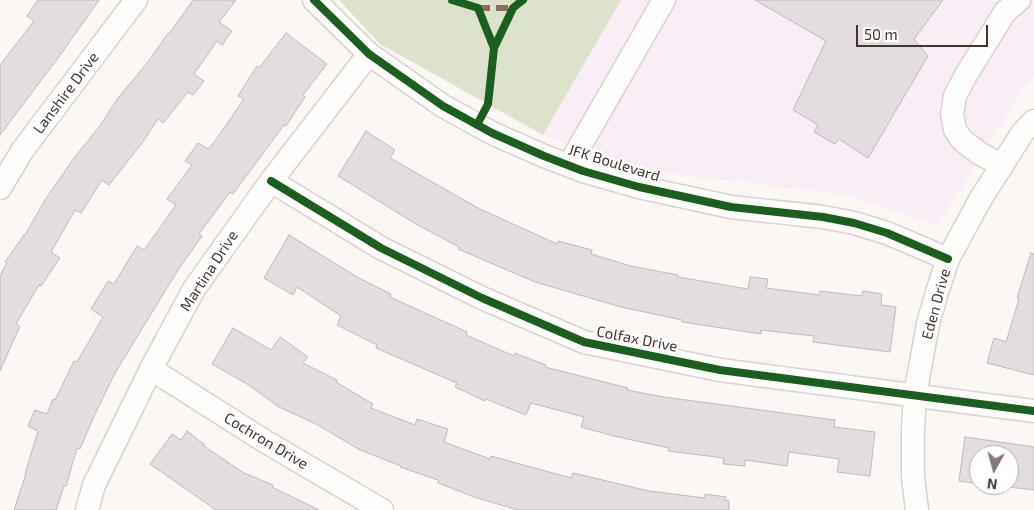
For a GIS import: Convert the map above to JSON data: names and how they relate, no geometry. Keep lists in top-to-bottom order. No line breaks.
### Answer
{"streets":{"street":["Lanshire Drive","JFK Boulevard","Martina Drive","Eden Drive","Colfax Drive","Cochron Drive"]},"crossings":[["JFK Boulevard","Martina Drive"],["JFK Boulevard","Eden Drive"],["Martina Drive","Colfax Drive"],["Martina Drive","Cochron Drive"],["Eden Drive","Colfax Drive"]],"scale_bar":"50 m","north":"bottom"}
